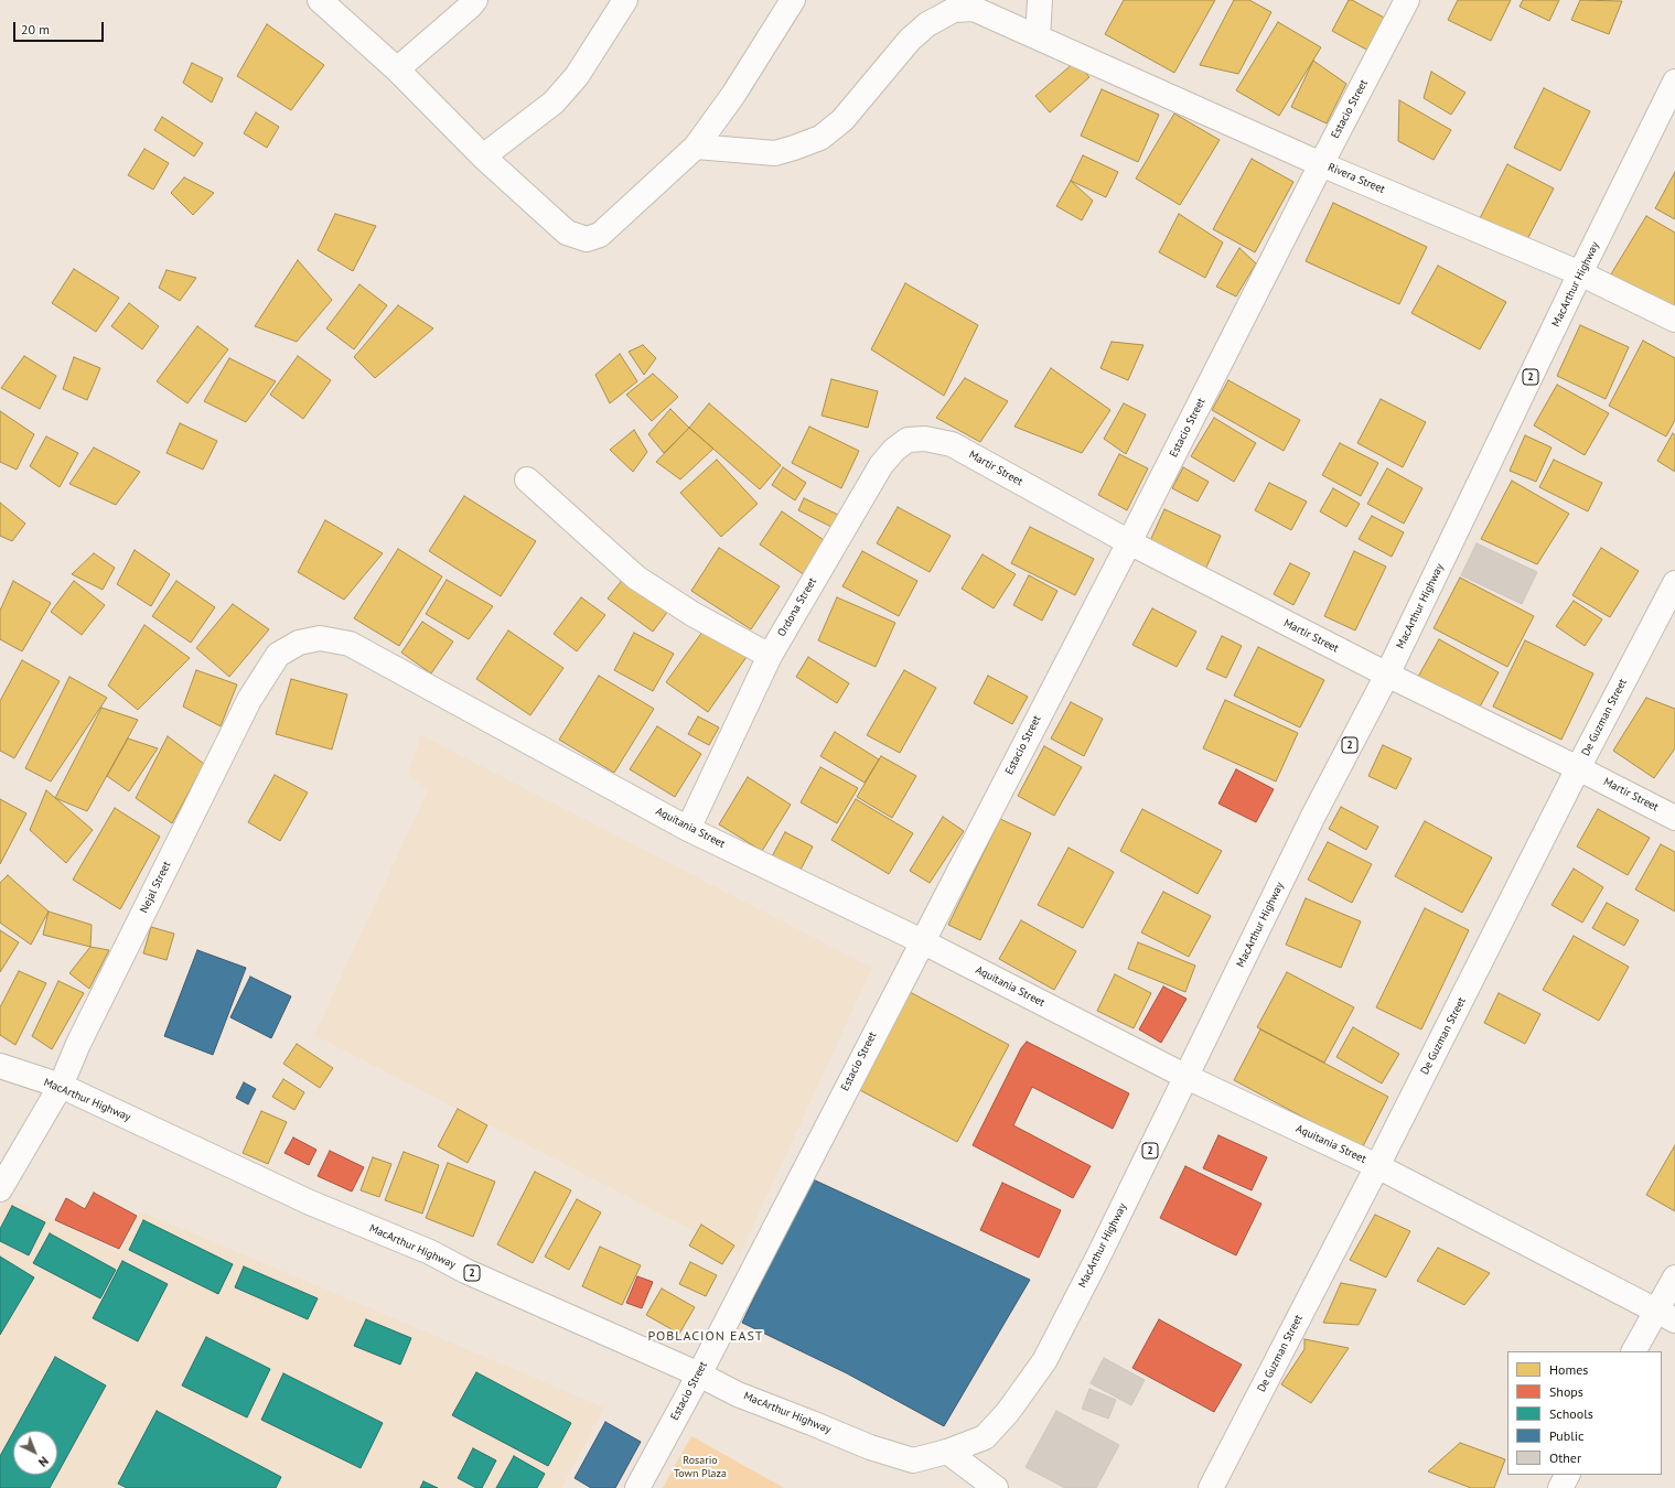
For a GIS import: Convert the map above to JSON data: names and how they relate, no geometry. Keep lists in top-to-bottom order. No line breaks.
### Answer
{"streets":{"main road":["Estacio Street","Rivera Street","MacArthur Highway","2","Martir Street","Ordona Street","De Guzman Street","Aquitania Street","Nejal Street"]},"crossings":[["Estacio Street","Rivera Street"],["Estacio Street","MacArthur Highway"],["Estacio Street","Martir Street"],["Estacio Street","Aquitania Street"],["Rivera Street","MacArthur Highway"],["MacArthur Highway","Martir Street"],["MacArthur Highway","Aquitania Street"],["MacArthur Highway","Nejal Street"],["Martir Street","Ordona Street"],["Martir Street","De Guzman Street"],["Ordona Street","Aquitania Street"],["De Guzman Street","Aquitania Street"],["Aquitania Street","Nejal Street"]],"districts":["POBLACION EAST"],"parks":["Rosario Town Plaza"],"legend":["Homes","Shops","Schools","Public","Other"],"scale_bar":"20 m","north":"bottom right"}
